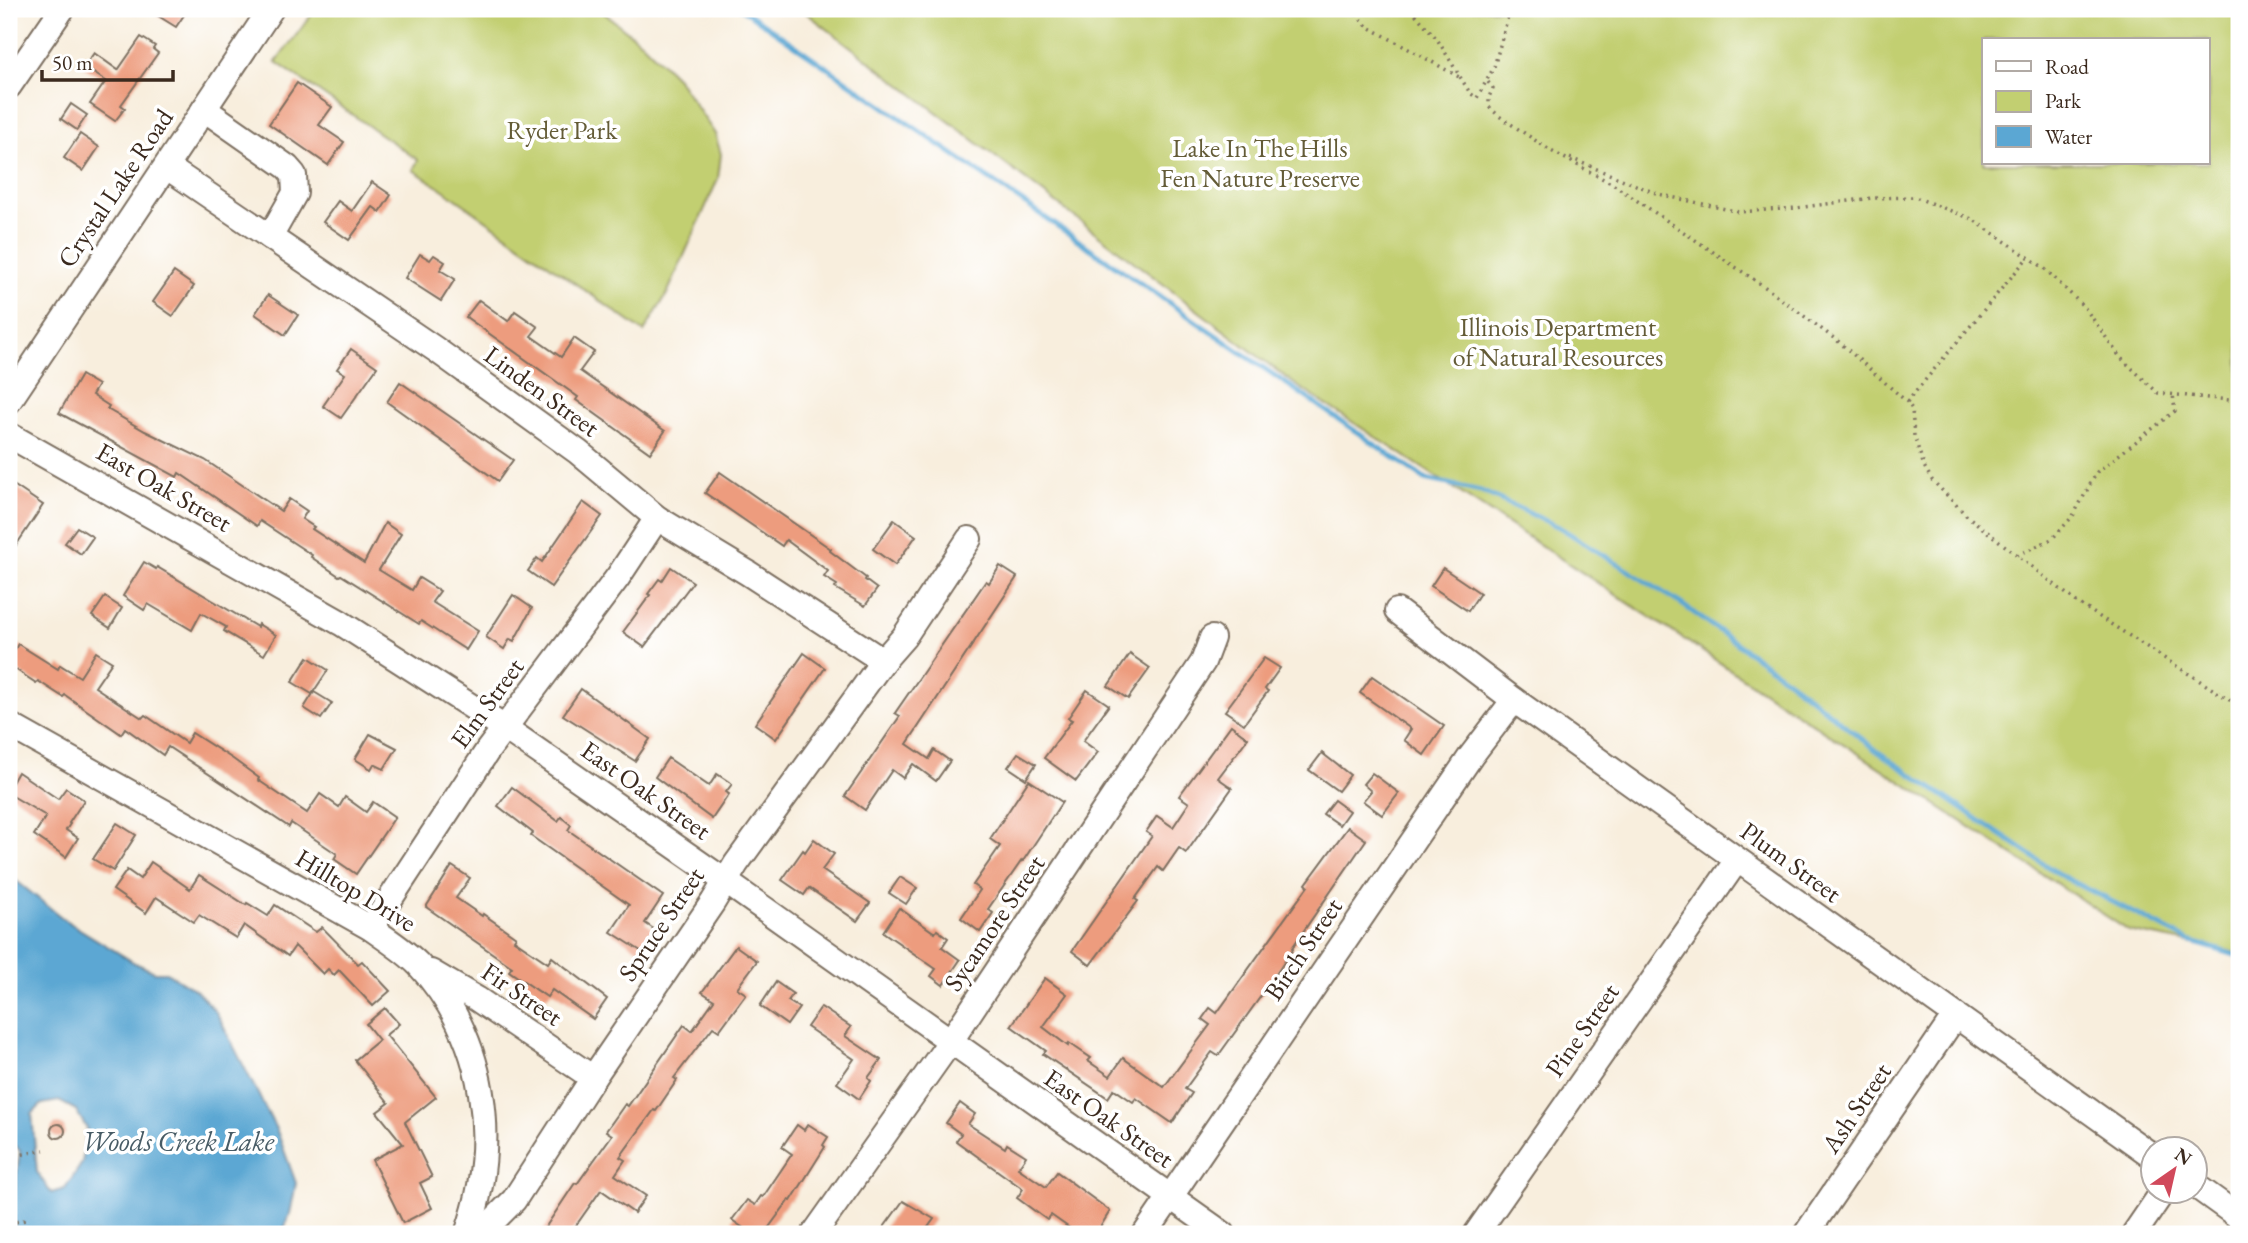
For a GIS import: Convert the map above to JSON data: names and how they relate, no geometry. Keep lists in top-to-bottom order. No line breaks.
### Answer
{"streets":{"street":["Crystal Lake Road","Linden Street","East Oak Street","Elm Street","Plum Street","Hilltop Drive","Sycamore Street","Spruce Street","Birch Street","Fir Street","Pine Street","Ash Street"]},"crossings":[["Crystal Lake Road","Linden Street"],["Linden Street","Elm Street"],["Linden Street","Spruce Street"],["East Oak Street","Elm Street"],["East Oak Street","Sycamore Street"],["East Oak Street","Spruce Street"],["East Oak Street","Birch Street"],["Elm Street","Hilltop Drive"],["Plum Street","Birch Street"],["Plum Street","Pine Street"],["Plum Street","Ash Street"],["Hilltop Drive","Fir Street"],["Spruce Street","Fir Street"]],"water":["Woods Creek Lake"],"parks":["Ryder Park","Lake In The Hills Fen Nature Preserve","Illinois Department of Natural Resources"],"legend":["Road","Park","Water"],"scale_bar":"50 m","north":"top right"}
